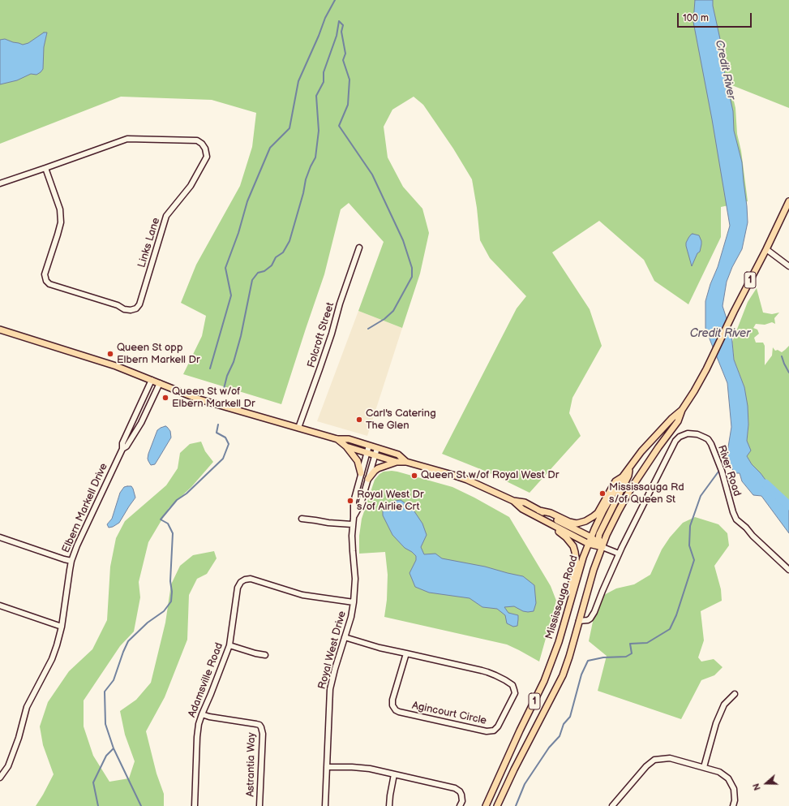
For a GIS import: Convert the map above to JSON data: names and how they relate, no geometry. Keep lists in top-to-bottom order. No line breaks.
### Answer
{"streets":{"main road":["1","Mississauga Road"],"street":["Links Lane","Folcroft Street","River Road","Elbern Markell Drive","Royal West Drive","Adamsville Road","Agincourt Circle","Astrantia Way"]},"crossings":[["River Road","Mississauga Road"],["Royal West Drive","Adamsville Road"],["Royal West Drive","Agincourt Circle"],["Adamsville Road","Astrantia Way"]],"water":["Credit River"],"places":["Queen St opp Elbern Markell Dr","Queen St w/of Elbern Markell Dr","Carl's Catering The Glen","Queen St w/of Royal West Dr","Mississauga Rd s/of Queen St","Royal West Dr s/of Airlie Crt"],"scale_bar":"100 m","north":"left"}
